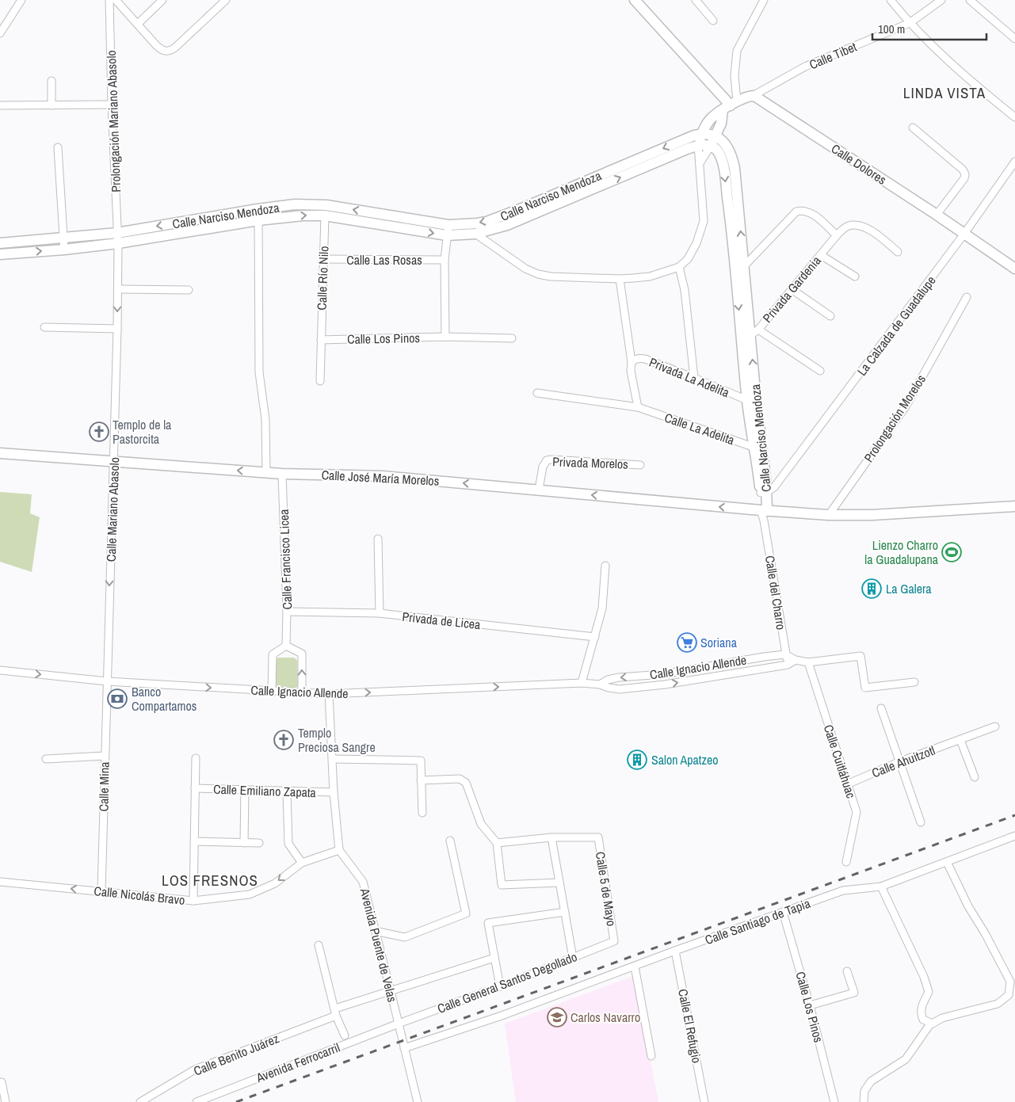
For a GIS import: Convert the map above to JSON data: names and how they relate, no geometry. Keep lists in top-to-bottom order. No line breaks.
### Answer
{"streets":{"street":["Calle Tibet","Prolongación Mariano Abasolo","Calle Dolores","Calle Narciso Mendoza","Calle Las Rosas","Calle Río Nilo","Privada Gardenia","La Calzada de Guadalupe","Calle Los Pinos","Privada La Adelita","Prolongación Morelos","Calle La Adelita","Privada Morelos","Calle José María Morelos","Calle Mariano Abasolo","Calle Francisco Licea","Calle del Charro","Privada de Licea","Calle Ignacio Allende","Calle Cuitláhuac","Calle Ahuitzotl","Calle Mina","Calle Emiliano Zapata","Calle 5 de Mayo","Calle Nicolás Bravo","Calle Santiago de Tapia","Avenida Puente de Velas","Calle General Santos Degollado","Calle El Refugio","Calle Benito Juárez","Avenida Ferrocarril"]},"crossings":[["Calle Tibet","Calle Dolores"],["Calle Tibet","Calle Narciso Mendoza"],["Prolongación Mariano Abasolo","Calle Narciso Mendoza"],["Prolongación Mariano Abasolo","Calle Mariano Abasolo"],["Calle Dolores","La Calzada de Guadalupe"],["Calle Narciso Mendoza","Calle Río Nilo"],["Calle Narciso Mendoza","Privada Gardenia"],["Calle Narciso Mendoza","La Calzada de Guadalupe"],["Calle Narciso Mendoza","Privada La Adelita"],["Calle Narciso Mendoza","Calle La Adelita"],["Calle Narciso Mendoza","Calle José María Morelos"],["Calle Narciso Mendoza","Calle Mariano Abasolo"],["Calle Narciso Mendoza","Calle del Charro"],["Calle Las Rosas","Calle Río Nilo"],["Calle Río Nilo","Calle Los Pinos"],["Calle Los Pinos","Calle Santiago de Tapia"],["Privada Morelos","Calle José María Morelos"],["Calle José María Morelos","Calle Mariano Abasolo"],["Calle José María Morelos","Calle Francisco Licea"],["Calle José María Morelos","Calle del Charro"],["Calle Mariano Abasolo","Calle Ignacio Allende"],["Calle Mariano Abasolo","Calle Mina"],["Calle Francisco Licea","Privada de Licea"],["Calle del Charro","Calle Ignacio Allende"],["Calle Ignacio Allende","Calle Mina"],["Calle Cuitláhuac","Calle Ahuitzotl"],["Calle Mina","Calle Nicolás Bravo"],["Calle 5 de Mayo","Calle General Santos Degollado"],["Calle Nicolás Bravo","Avenida Puente de Velas"],["Calle Santiago de Tapia","Avenida Puente de Velas"],["Calle Santiago de Tapia","Calle El Refugio"],["Avenida Puente de Velas","Calle General Santos Degollado"],["Avenida Puente de Velas","Calle Benito Juárez"],["Avenida Puente de Velas","Avenida Ferrocarril"],["Calle General Santos Degollado","Avenida Ferrocarril"]],"one_way":["Calle José María Morelos","Calle Mariano Abasolo","Calle Nicolás Bravo"],"districts":["LINDA VISTA","LOS FRESNOS"],"places":{"church":["Templo de la Pastorcita","Templo Preciosa Sangre"],"sports":["Lienzo Charro la Guadalupana"],"building":["La Galera","Salon Apatzeo"],"supermarket":["Soriana"],"bank":["Banco Compartamos"],"school or university":["Carlos Navarro"]},"scale_bar":"100 m"}
